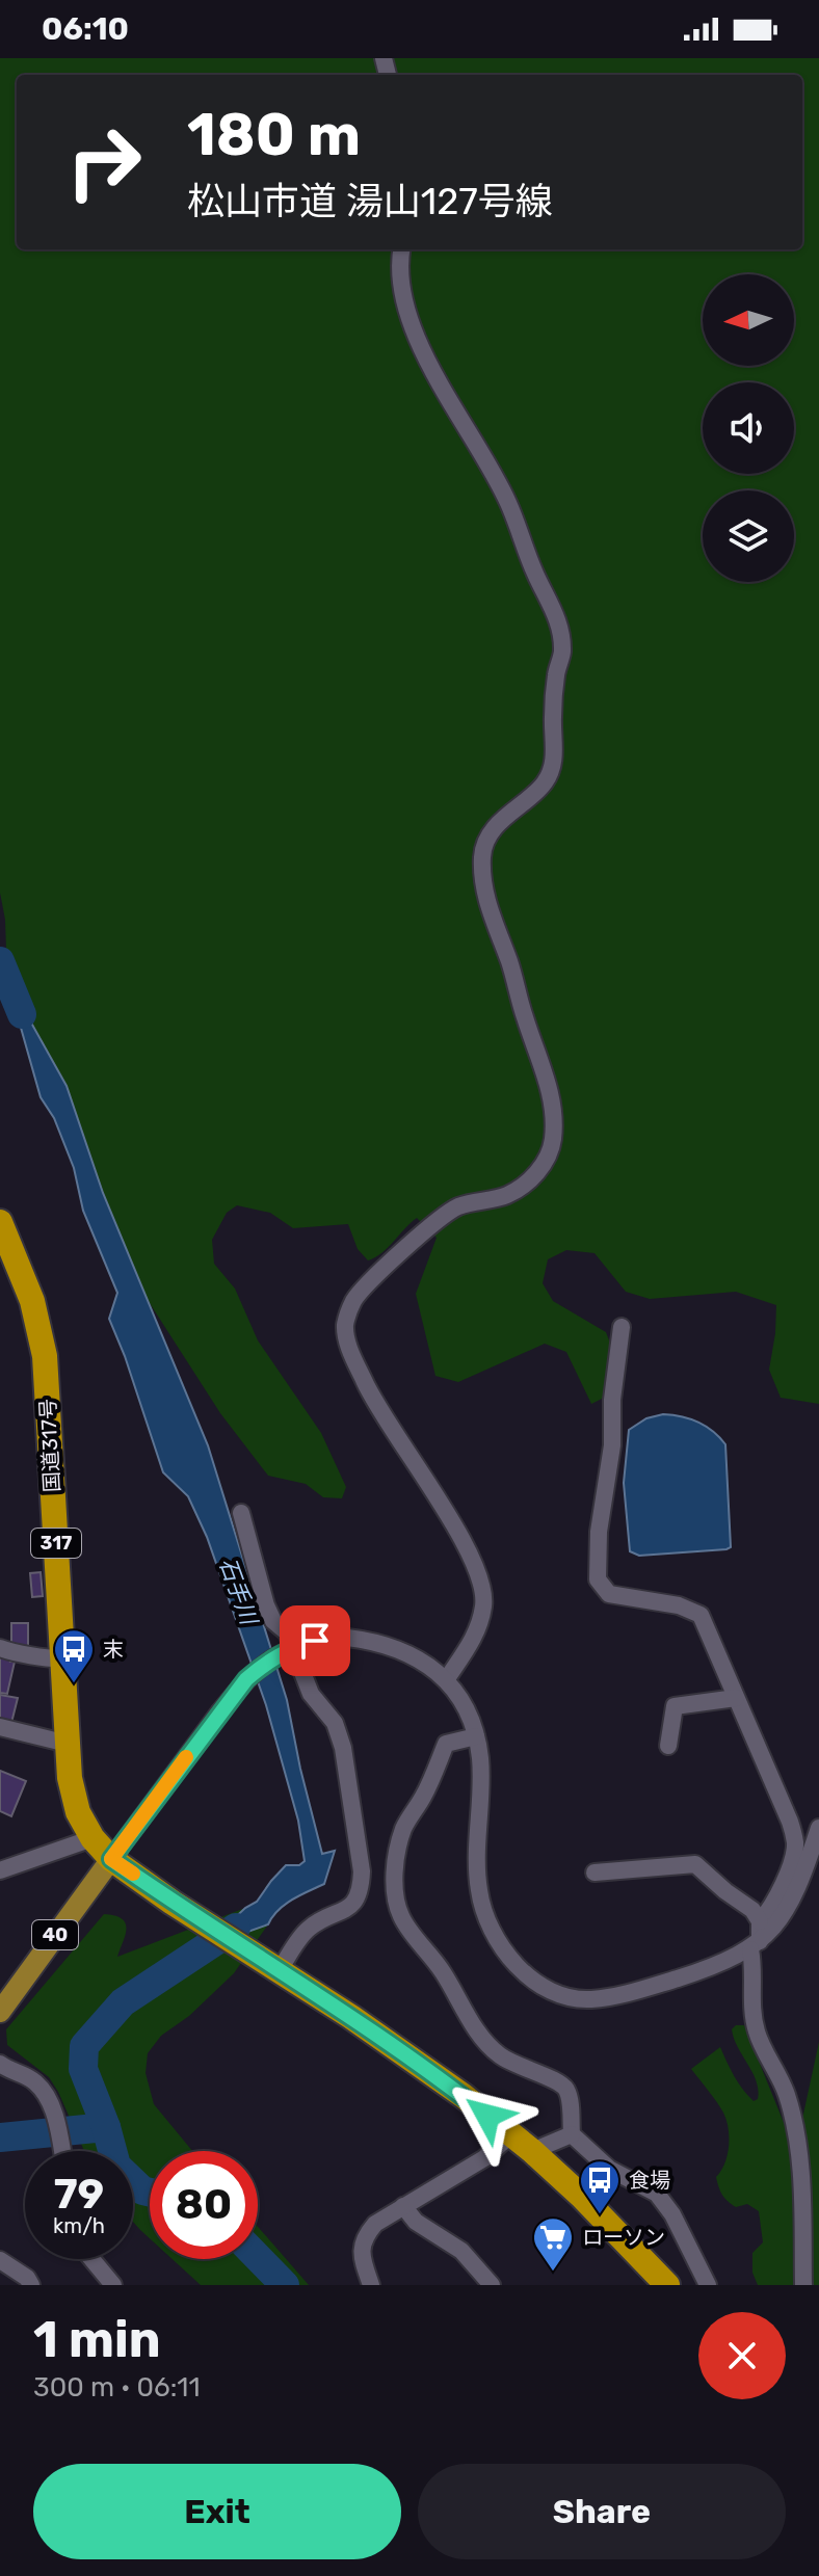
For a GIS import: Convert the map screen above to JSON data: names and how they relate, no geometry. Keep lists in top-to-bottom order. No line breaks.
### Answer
{"streets":{"highway":["国道317号","317"],"main road":["40"]},"crossings":[["国道317号","40"]],"water":["石手川"],"places":{"bus stop":["末","食場"],"supermarket":["ローソン"]},"north":"left","page":{"status":"06:10","turn":["180 m","松山市道 湯山127号線"],"speed":"79 km/h","limit":"80","heading":["1 min","300 m · 06:11"],"buttons":["Exit","Share"]}}
